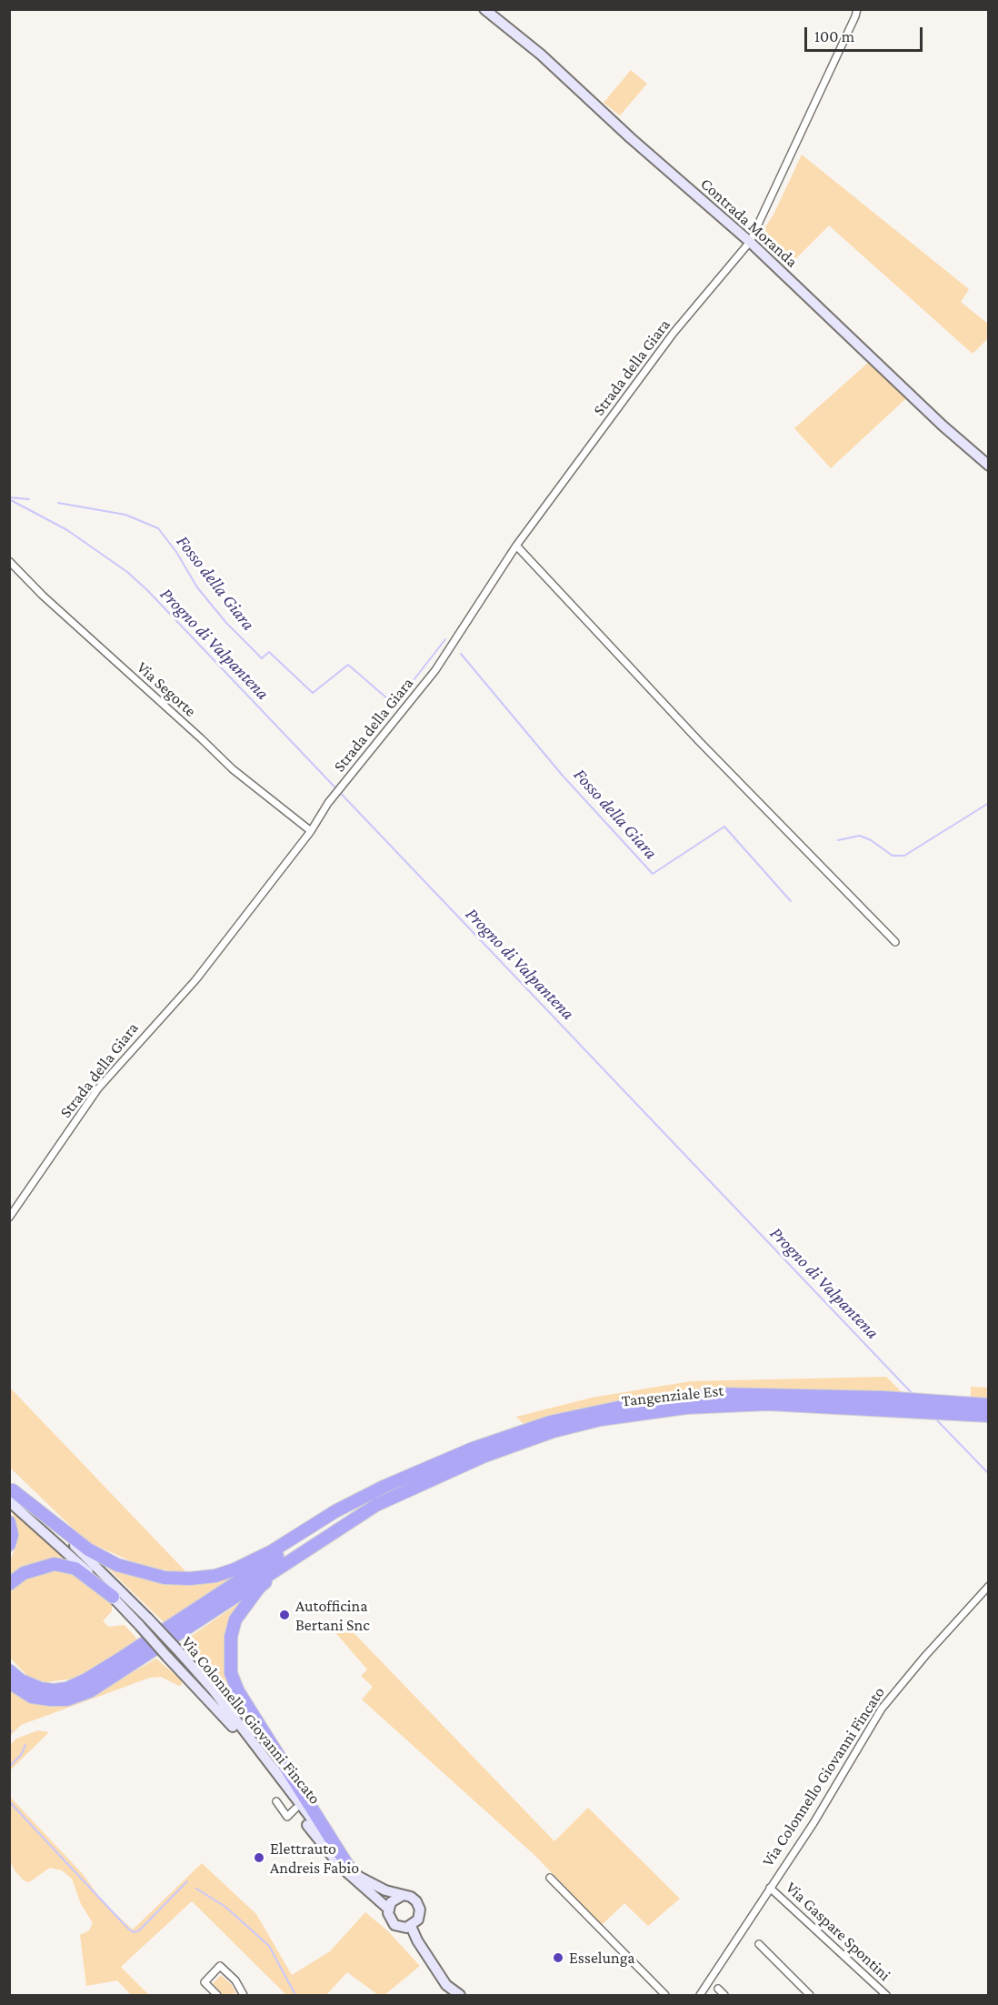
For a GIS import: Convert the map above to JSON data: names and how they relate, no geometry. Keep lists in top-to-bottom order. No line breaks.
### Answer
{"streets":{"highway":["Tangenziale Est"],"main road":["Contrada Moranda","Via Colonnello Giovanni Fincato"],"street":["Strada della Giara","Via Segorte","Via Gaspare Spontini"]},"crossings":[["Contrada Moranda","Strada della Giara"],["Strada della Giara","Via Segorte"],["Via Colonnello Giovanni Fincato","Via Gaspare Spontini"]],"water":["Fosso della Giara","Progno di Valpantena"],"places":["Autofficina Bertani Snc","Elettrauto Andreis Fabio","Esselunga"],"scale_bar":"100 m"}
